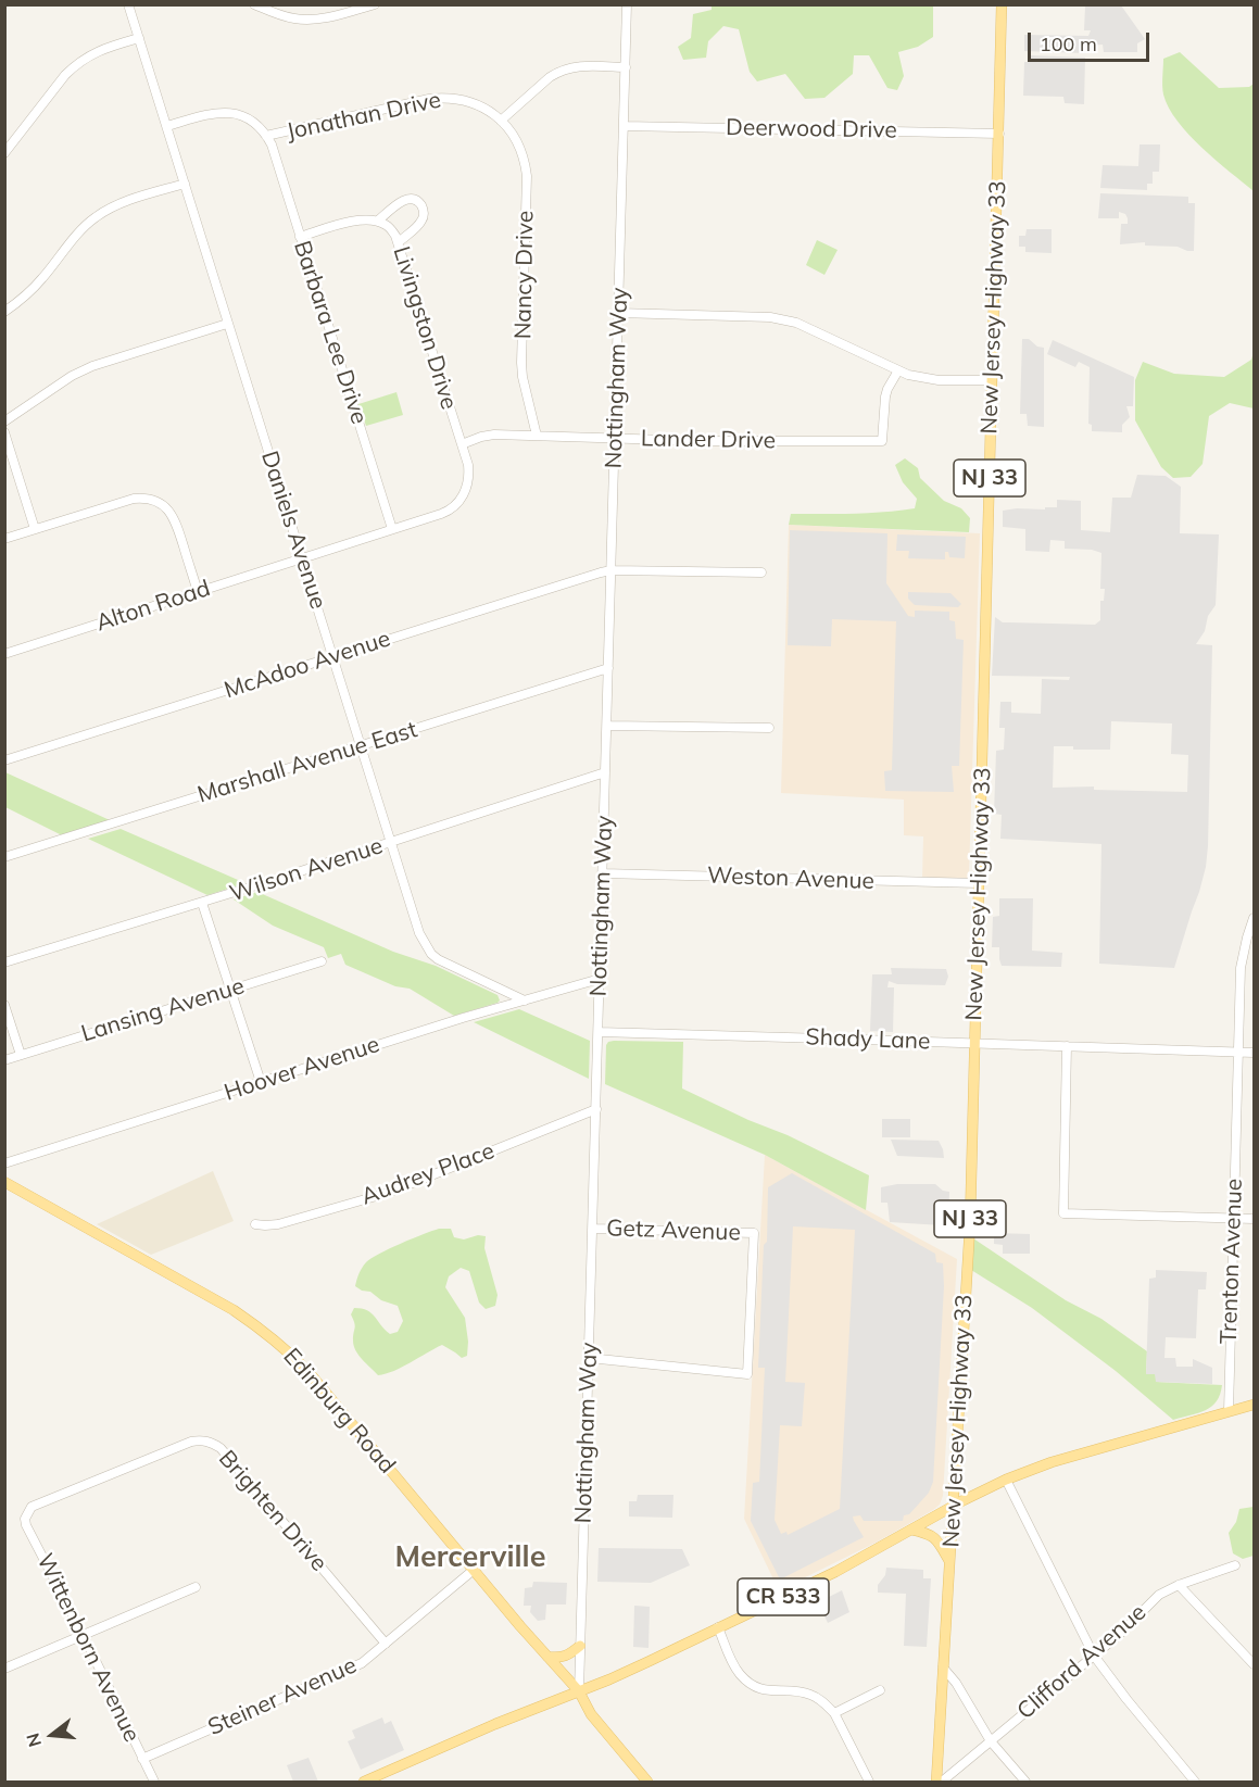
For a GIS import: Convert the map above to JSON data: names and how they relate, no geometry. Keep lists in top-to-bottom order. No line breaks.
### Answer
{"streets":{"main road":["New Jersey Highway 33","NJ 33","Edinburg Road","CR 533"],"street":["Jonathan Drive","Deerwood Drive","Nancy Drive","Livingston Drive","Barbara Lee Drive","Nottingham Way","Lander Drive","Daniels Avenue","Alton Road","McAdoo Avenue","Marshall Avenue East","Wilson Avenue","Weston Avenue","Lansing Avenue","Shady Lane","Hoover Avenue","Audrey Place","Getz Avenue","Trenton Avenue","Brighten Drive","Wittenborn Avenue","Clifford Avenue","Steiner Avenue"]},"crossings":[["Jonathan Drive","Nancy Drive"],["Jonathan Drive","Barbara Lee Drive"],["Jonathan Drive","Daniels Avenue"],["Deerwood Drive","New Jersey Highway 33"],["Deerwood Drive","Nottingham Way"],["Nancy Drive","Lander Drive"],["New Jersey Highway 33","Weston Avenue"],["New Jersey Highway 33","Shady Lane"],["New Jersey Highway 33","CR 533"],["Livingston Drive","Barbara Lee Drive"],["Livingston Drive","Lander Drive"],["Livingston Drive","Alton Road"],["Barbara Lee Drive","Alton Road"],["Nottingham Way","Lander Drive"],["Nottingham Way","McAdoo Avenue"],["Nottingham Way","Marshall Avenue East"],["Nottingham Way","Wilson Avenue"],["Nottingham Way","Weston Avenue"],["Nottingham Way","Shady Lane"],["Nottingham Way","Hoover Avenue"],["Nottingham Way","Audrey Place"],["Nottingham Way","Getz Avenue"],["Nottingham Way","Edinburg Road"],["Nottingham Way","CR 533"],["Daniels Avenue","Alton Road"],["Daniels Avenue","McAdoo Avenue"],["Daniels Avenue","Marshall Avenue East"],["Daniels Avenue","Wilson Avenue"],["Daniels Avenue","Hoover Avenue"],["Shady Lane","Trenton Avenue"],["Trenton Avenue","CR 533"],["Edinburg Road","CR 533"],["Edinburg Road","Steiner Avenue"],["Brighten Drive","Wittenborn Avenue"],["Brighten Drive","Steiner Avenue"],["Wittenborn Avenue","Steiner Avenue"]],"districts":["Mercerville"],"scale_bar":"100 m","north":"left"}
